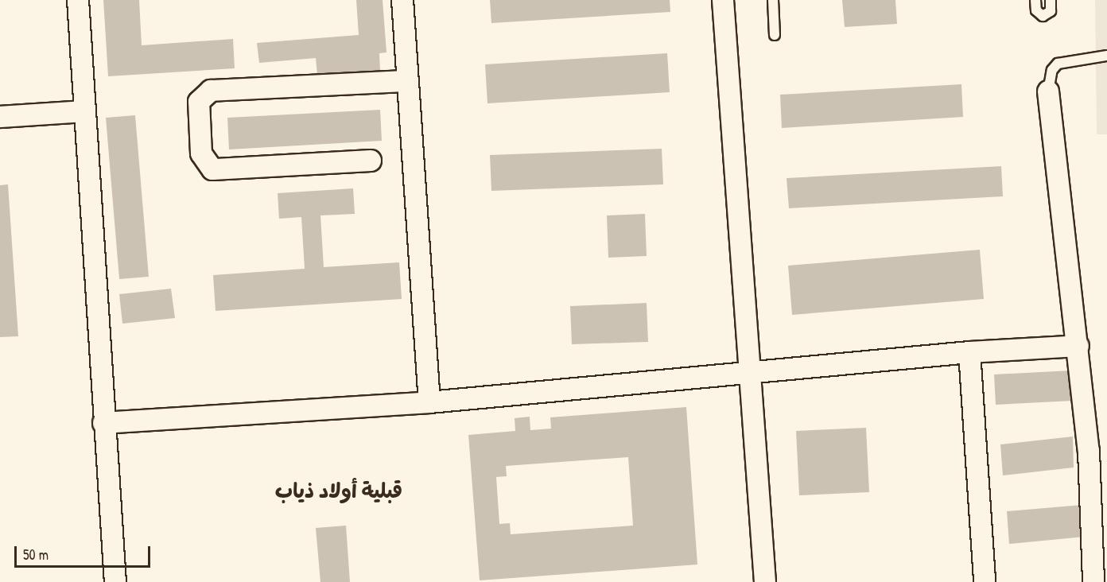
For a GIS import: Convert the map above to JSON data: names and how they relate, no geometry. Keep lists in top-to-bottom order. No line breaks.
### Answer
{"districts":["قبلية أولاد ذياب"],"scale_bar":"50 m"}
